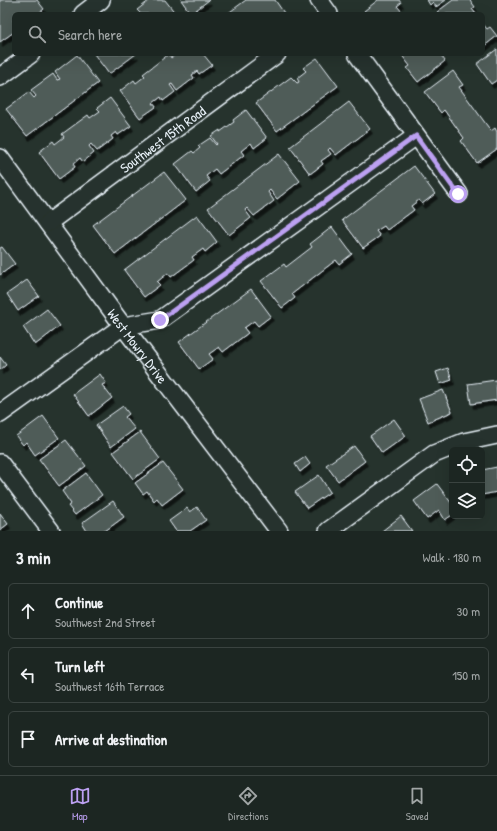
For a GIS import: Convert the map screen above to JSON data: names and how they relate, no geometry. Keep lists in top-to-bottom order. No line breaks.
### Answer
{"streets":{"street":["Southwest 15th Road","West Mowry Drive"]},"crossings":[["Southwest 15th Road","West Mowry Drive"]],"page":{"search":"Search here","heading":["3 min","Walk · 180 m"],"list":[["Continue","Southwest 2nd Street","30 m"],["Turn left","Southwest 16th Terrace","150 m"],"Arrive at destination"],"nav":["Map","Directions","Saved"]}}
